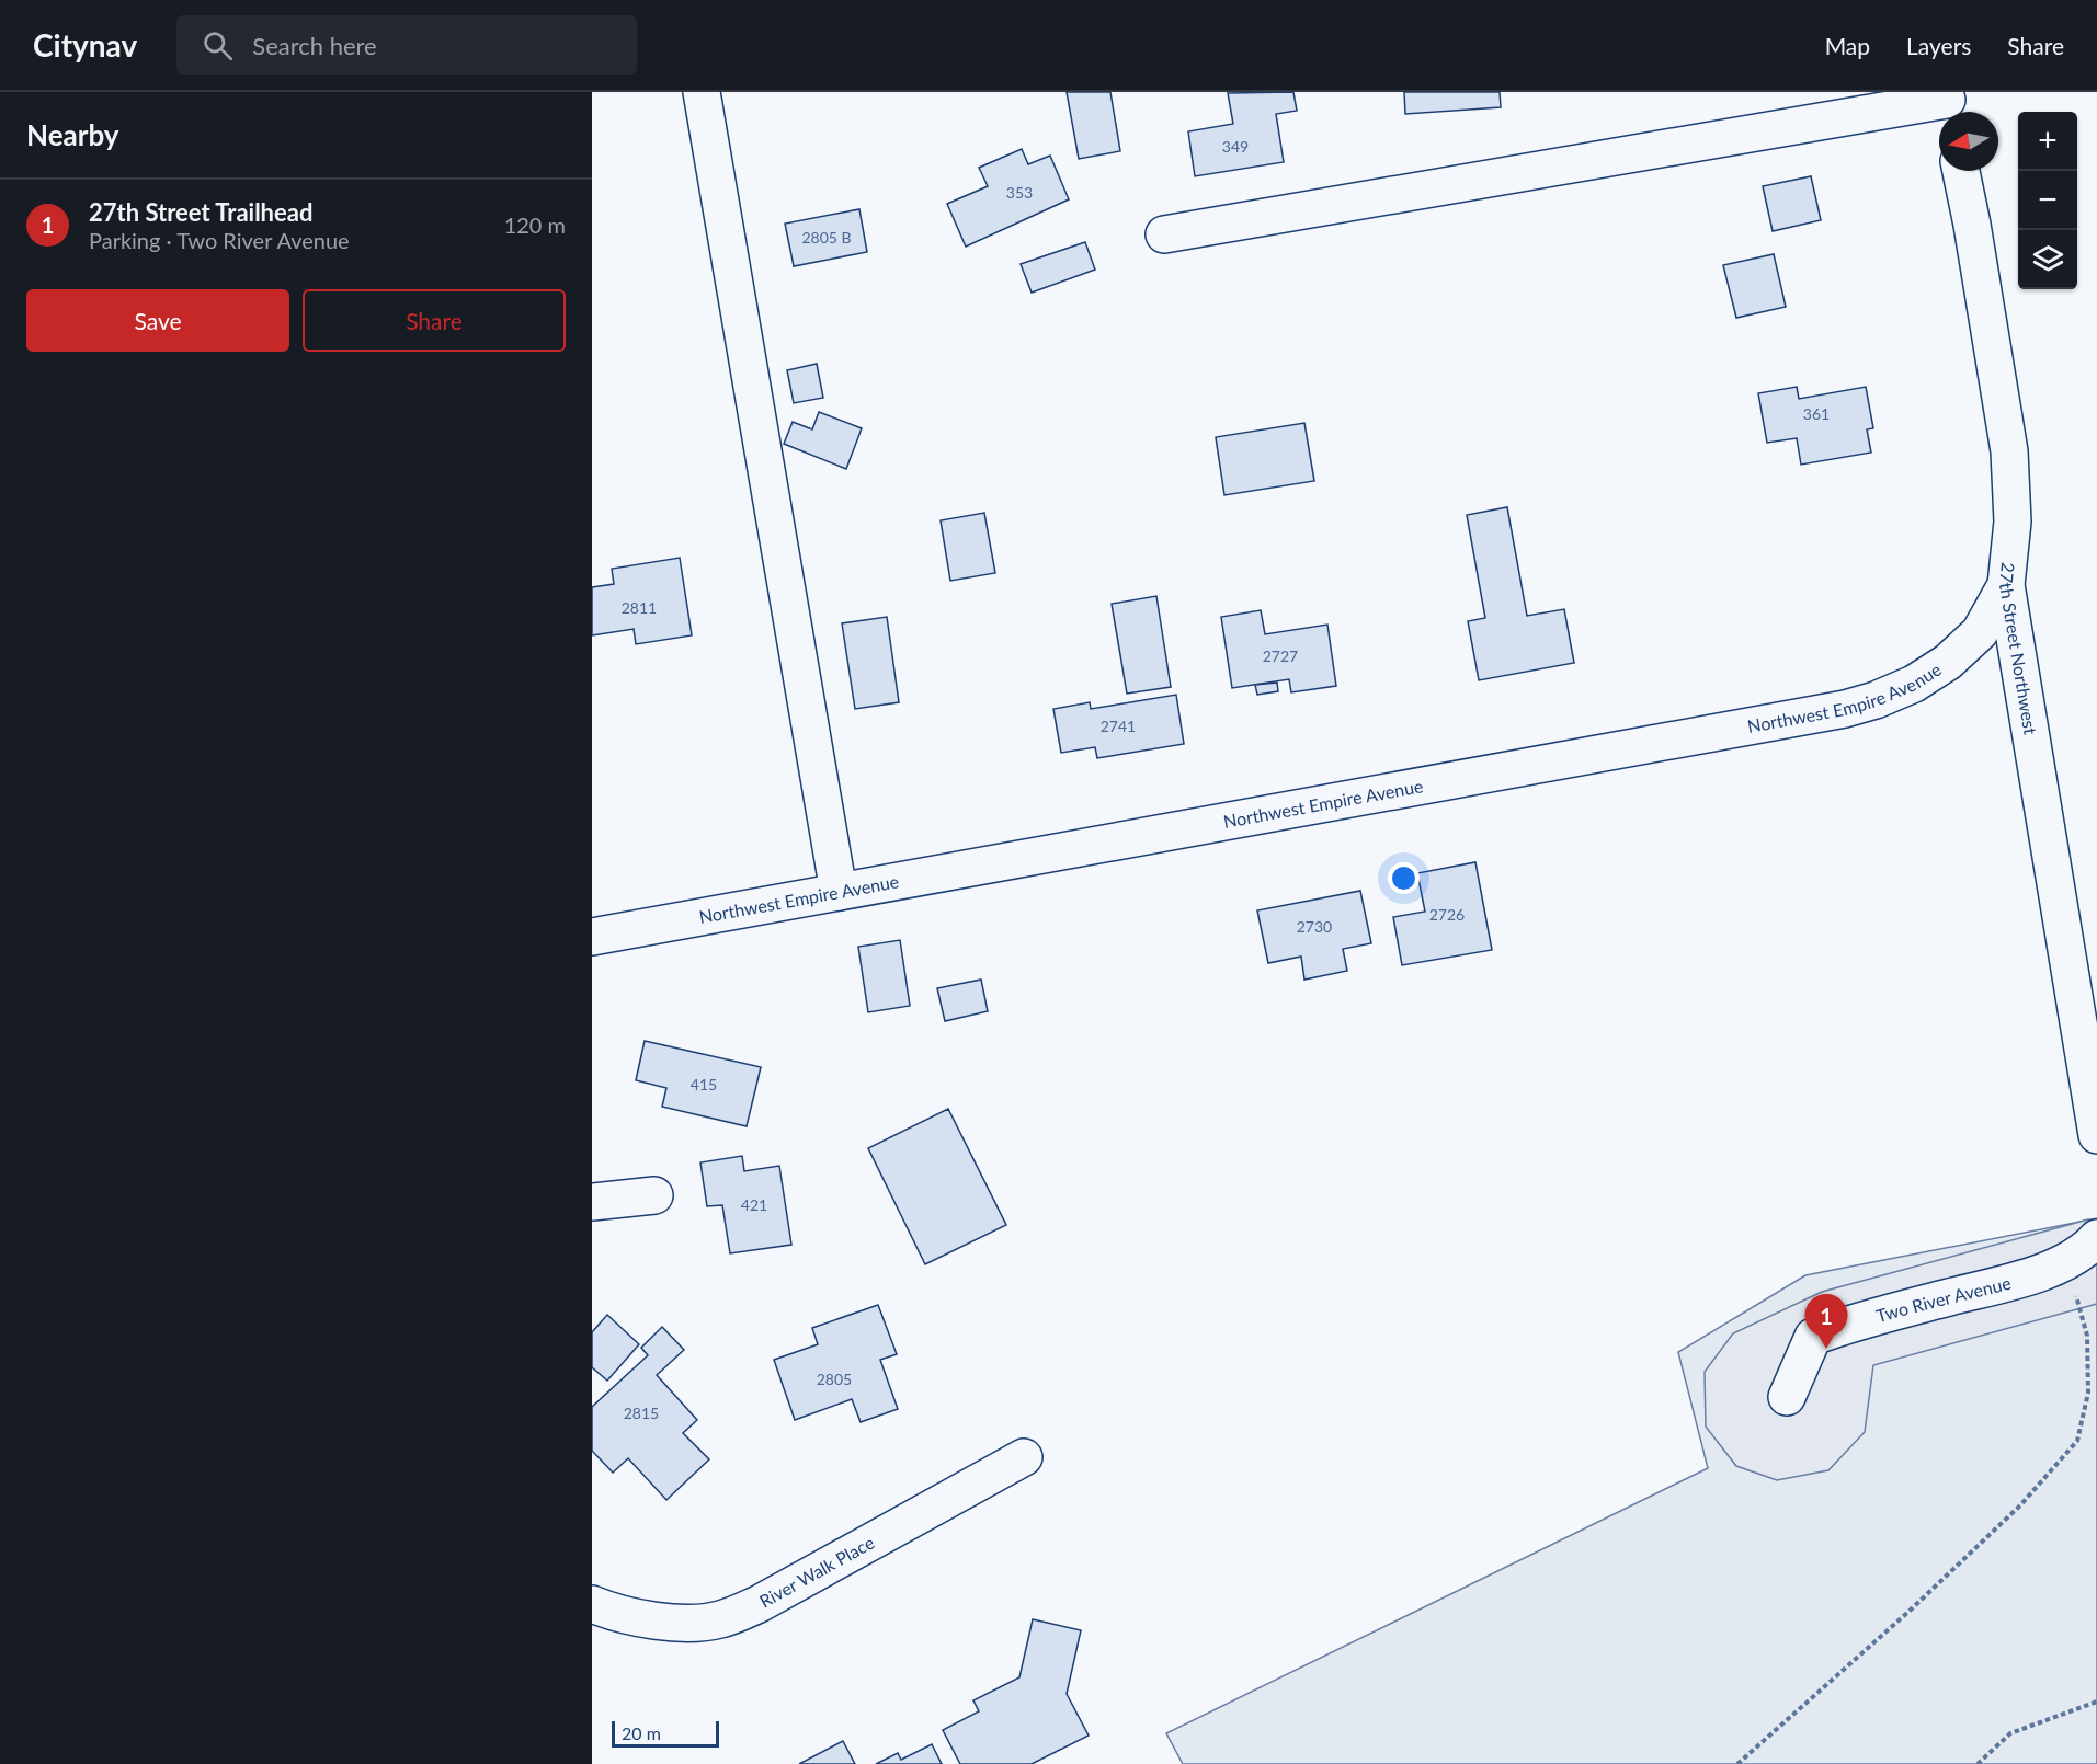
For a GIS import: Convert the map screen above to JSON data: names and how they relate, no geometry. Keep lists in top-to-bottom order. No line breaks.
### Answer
{"streets":{"street":["27th Street Northwest","Northwest Empire Avenue","Two River Avenue","River Walk Place"]},"crossings":[["27th Street Northwest","Northwest Empire Avenue"]],"house_numbers":["349","353","2805 B","361","2811","2727","2741","2726","2730","415","421","2805","2815"],"scale_bar":"20 m","north":"left","page":{"header":"Citynav","search":"Search here","nav":["Map","Layers","Share"],"heading":"Nearby","map_buttons":["+","−"],"list":[{"mark":"1","name":"27th Street Trailhead","note":"Parking · Two River Avenue","value":"120 m"}],"buttons":["Save","Share"],"pins":"1","scale":"20 m"}}
